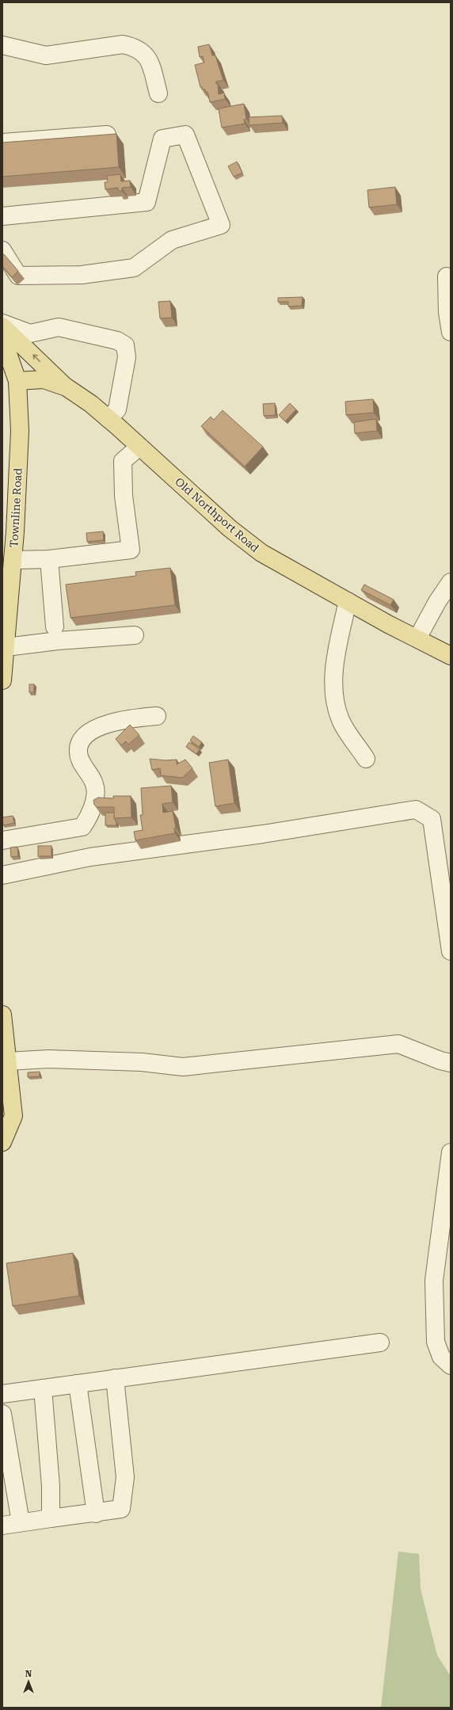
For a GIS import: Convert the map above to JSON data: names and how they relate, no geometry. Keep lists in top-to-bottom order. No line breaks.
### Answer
{"streets":{"main road":["Townline Road","Old Northport Road"]},"crossings":[["Townline Road","Old Northport Road"]],"north":"top"}
